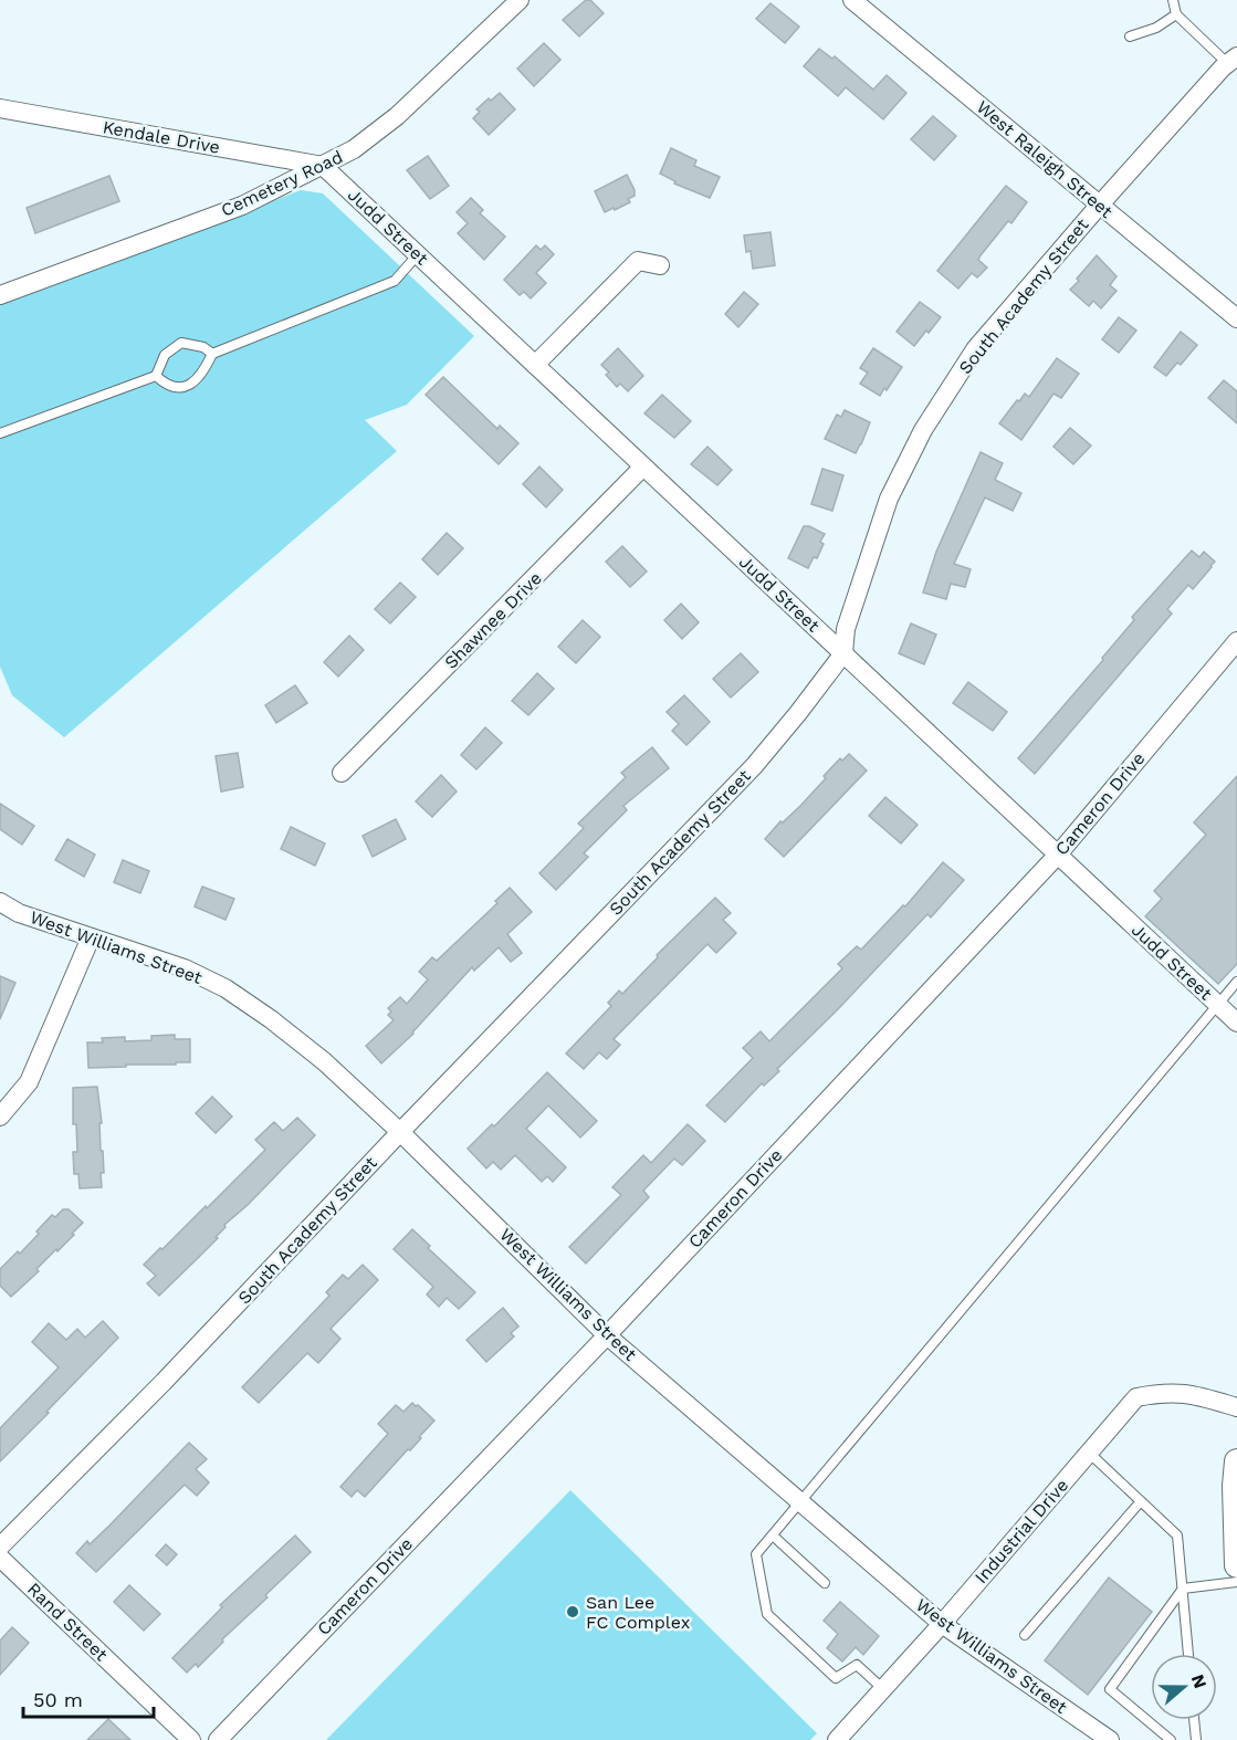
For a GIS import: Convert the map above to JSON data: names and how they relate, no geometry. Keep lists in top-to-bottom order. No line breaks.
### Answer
{"streets":{"street":["Kendale Drive","West Raleigh Street","Cemetery Road","Judd Street","South Academy Street","Shawnee Drive","Cameron Drive","West Williams Street","Industrial Drive","Rand Street"]},"crossings":[["Kendale Drive","Cemetery Road"],["Kendale Drive","Judd Street"],["West Raleigh Street","South Academy Street"],["Cemetery Road","Judd Street"],["Judd Street","South Academy Street"],["Judd Street","Shawnee Drive"],["Judd Street","Cameron Drive"],["South Academy Street","West Williams Street"],["Cameron Drive","West Williams Street"],["West Williams Street","Industrial Drive"]],"places":["San Lee FC Complex"],"scale_bar":"50 m","north":"right"}
